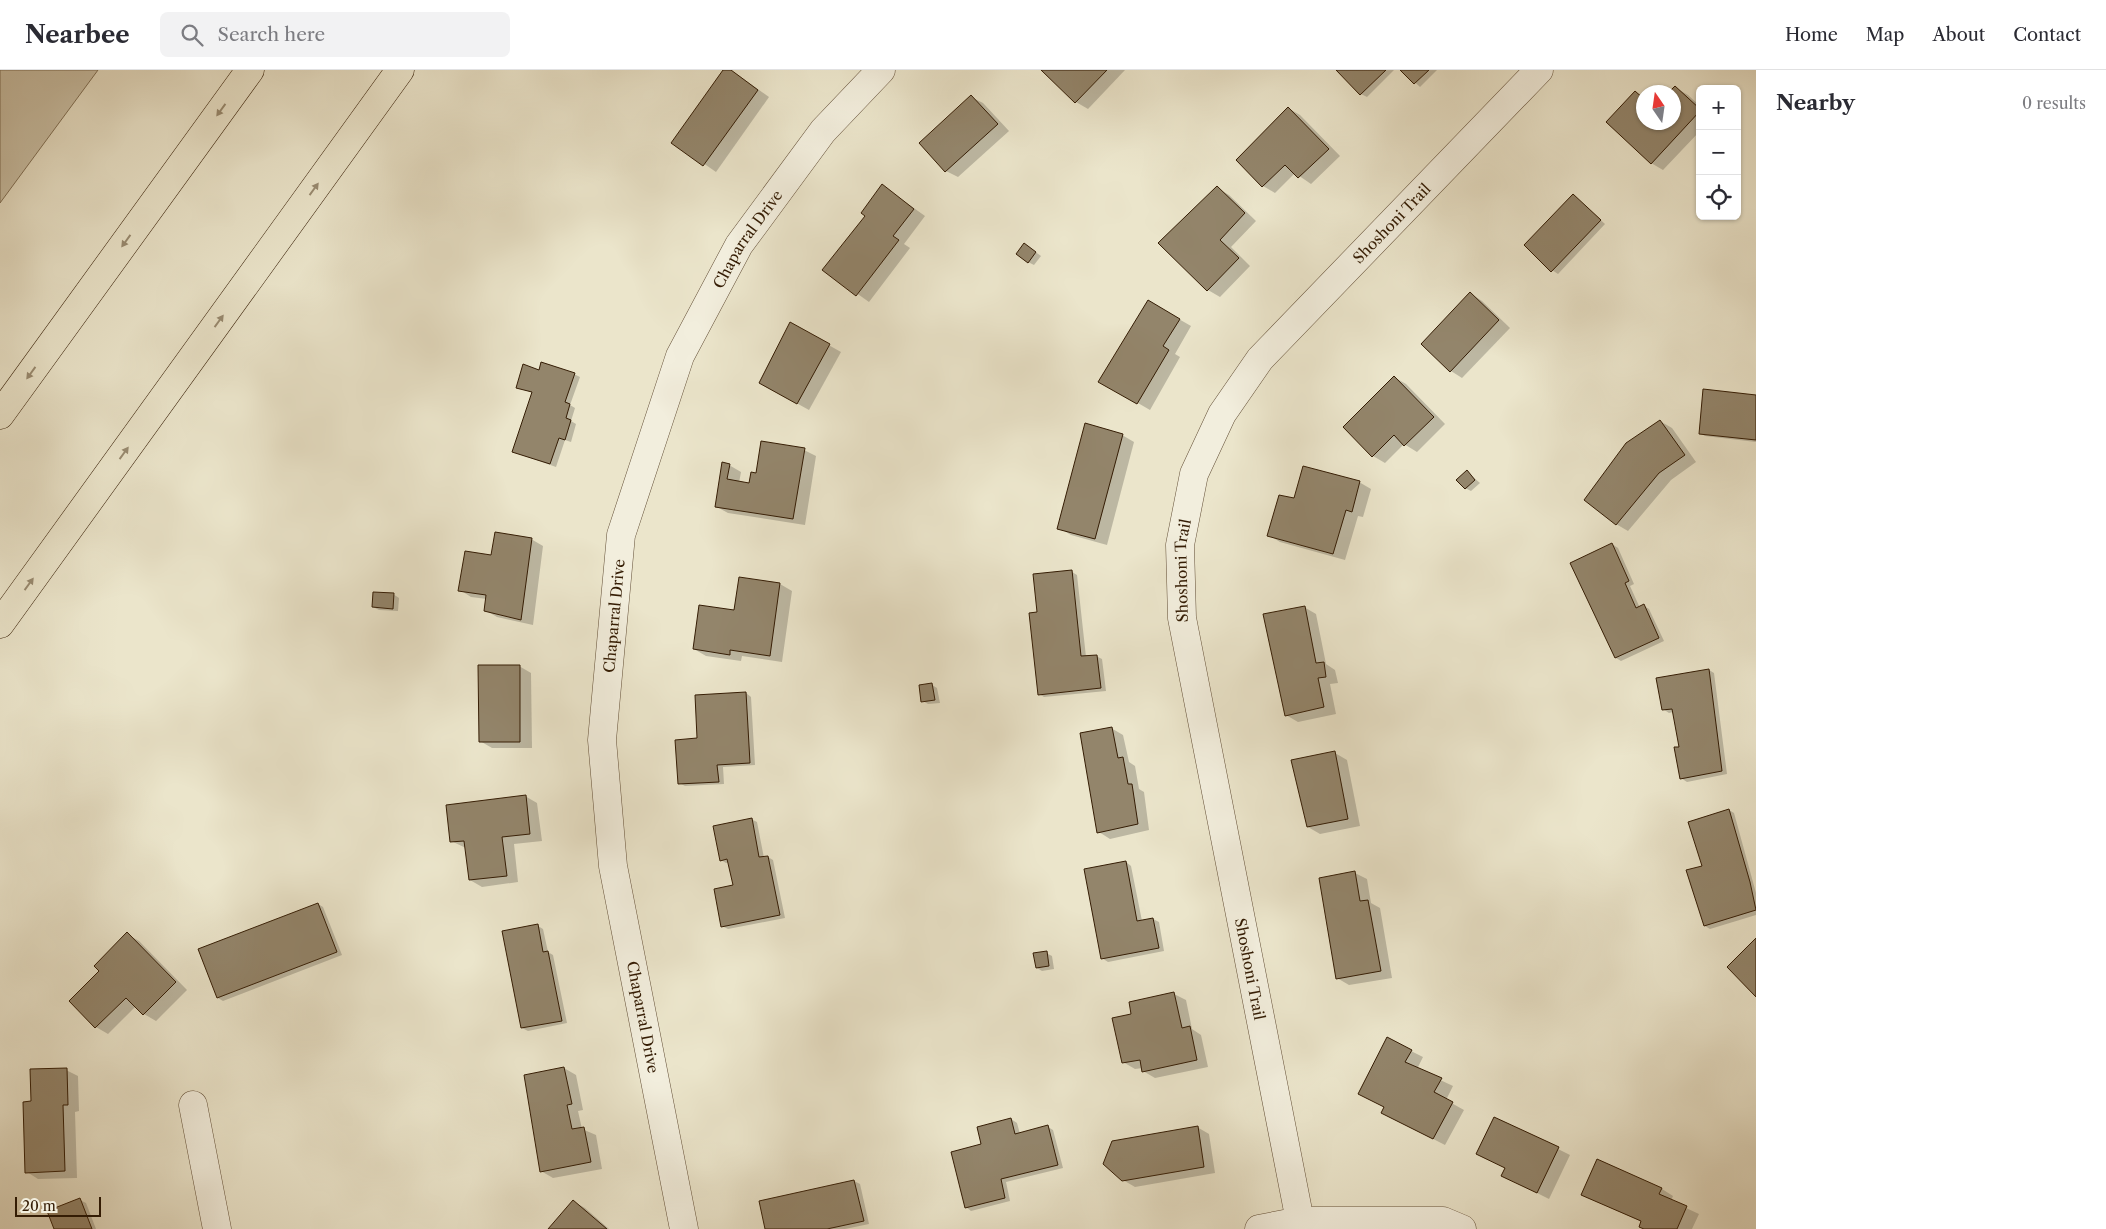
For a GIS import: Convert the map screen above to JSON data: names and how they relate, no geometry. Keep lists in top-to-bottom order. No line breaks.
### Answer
{"streets":{"street":["Shoshoni Trail","Chaparral Drive"]},"scale_bar":"20 m","north":"top","page":{"header":"Nearbee","search":"Search here","nav":["Home","Map","About","Contact"],"heading":["Nearby","0 results"],"map_buttons":["+","−"],"scale":"20 m"}}
